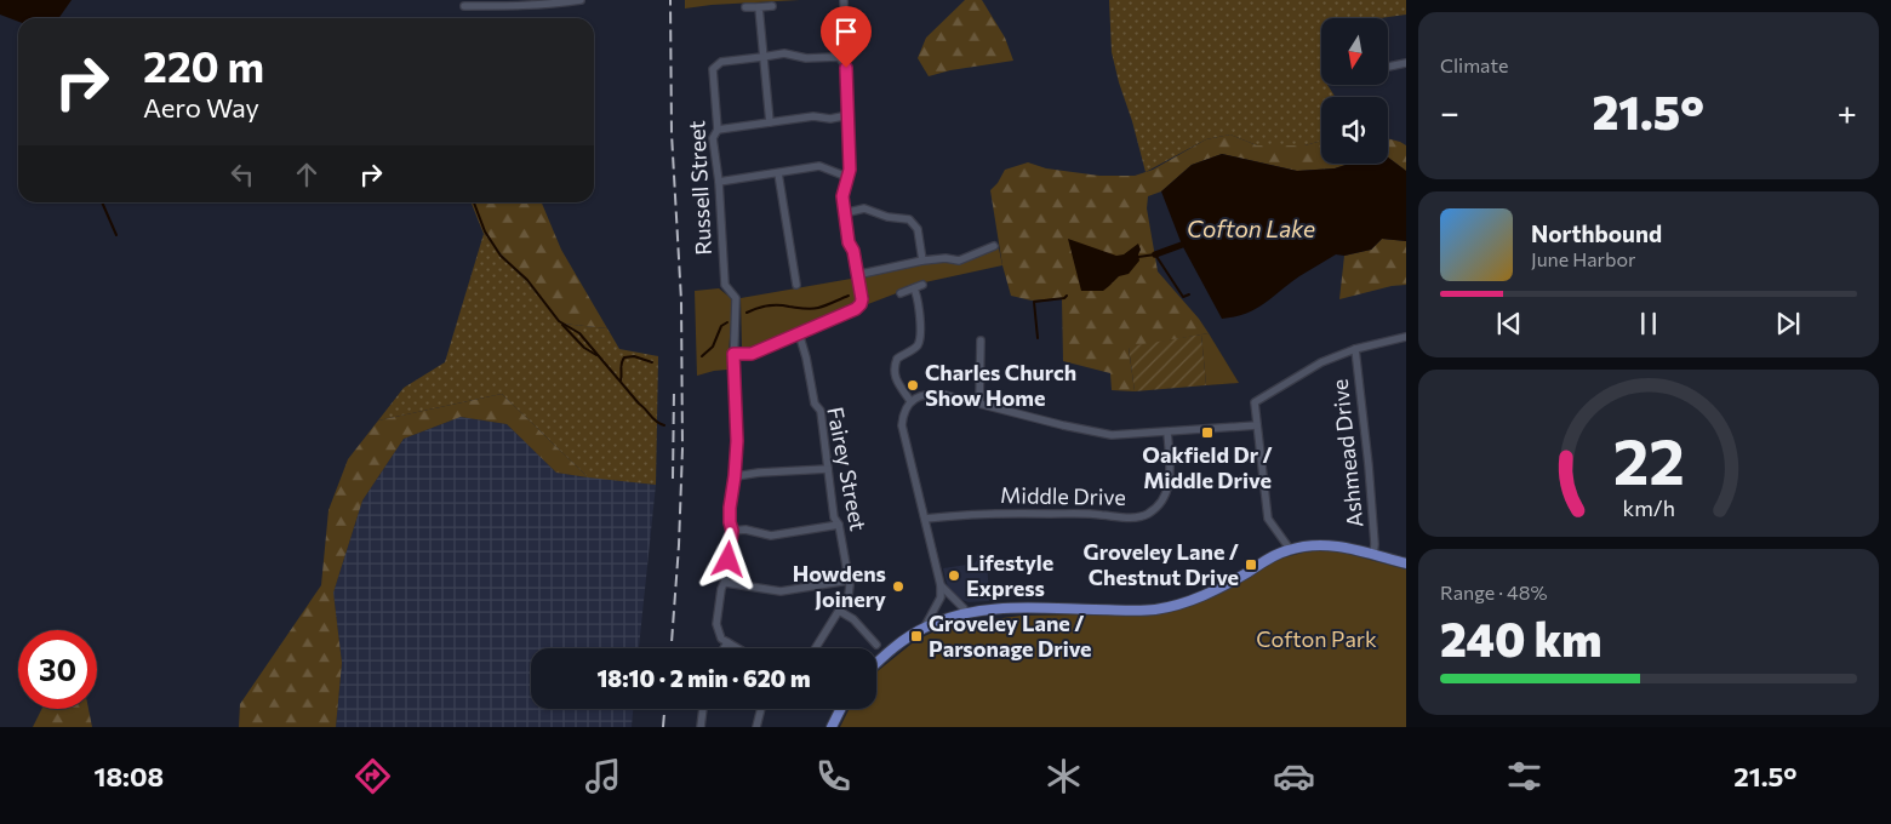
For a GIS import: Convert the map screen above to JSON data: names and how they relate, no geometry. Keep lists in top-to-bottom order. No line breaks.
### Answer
{"streets":{"street":["Russell Street","Ashmead Drive","Fairey Street","Middle Drive"]},"water":["Cofton Lake"],"parks":["Cofton Park"],"places":{"other":["Charles Church Show Home","Lifestyle Express","Howdens Joinery"],"transit":["Oakfield Dr / Middle Drive","Groveley Lane / Chestnut Drive","Groveley Lane / Parsonage Drive"]},"north":"bottom","page":{"tile":["Climate",["Range · 48%","240 km"]],"turn":["220 m","Aero Way"],"heat":["−","21.5°","+"],"song":["Northbound","June Harbor"],"limit":"30","trip":"18:10 · 2 min · 620 m","tabs":["18:08","21.5°"],"gauge":["22","km/h"]}}
